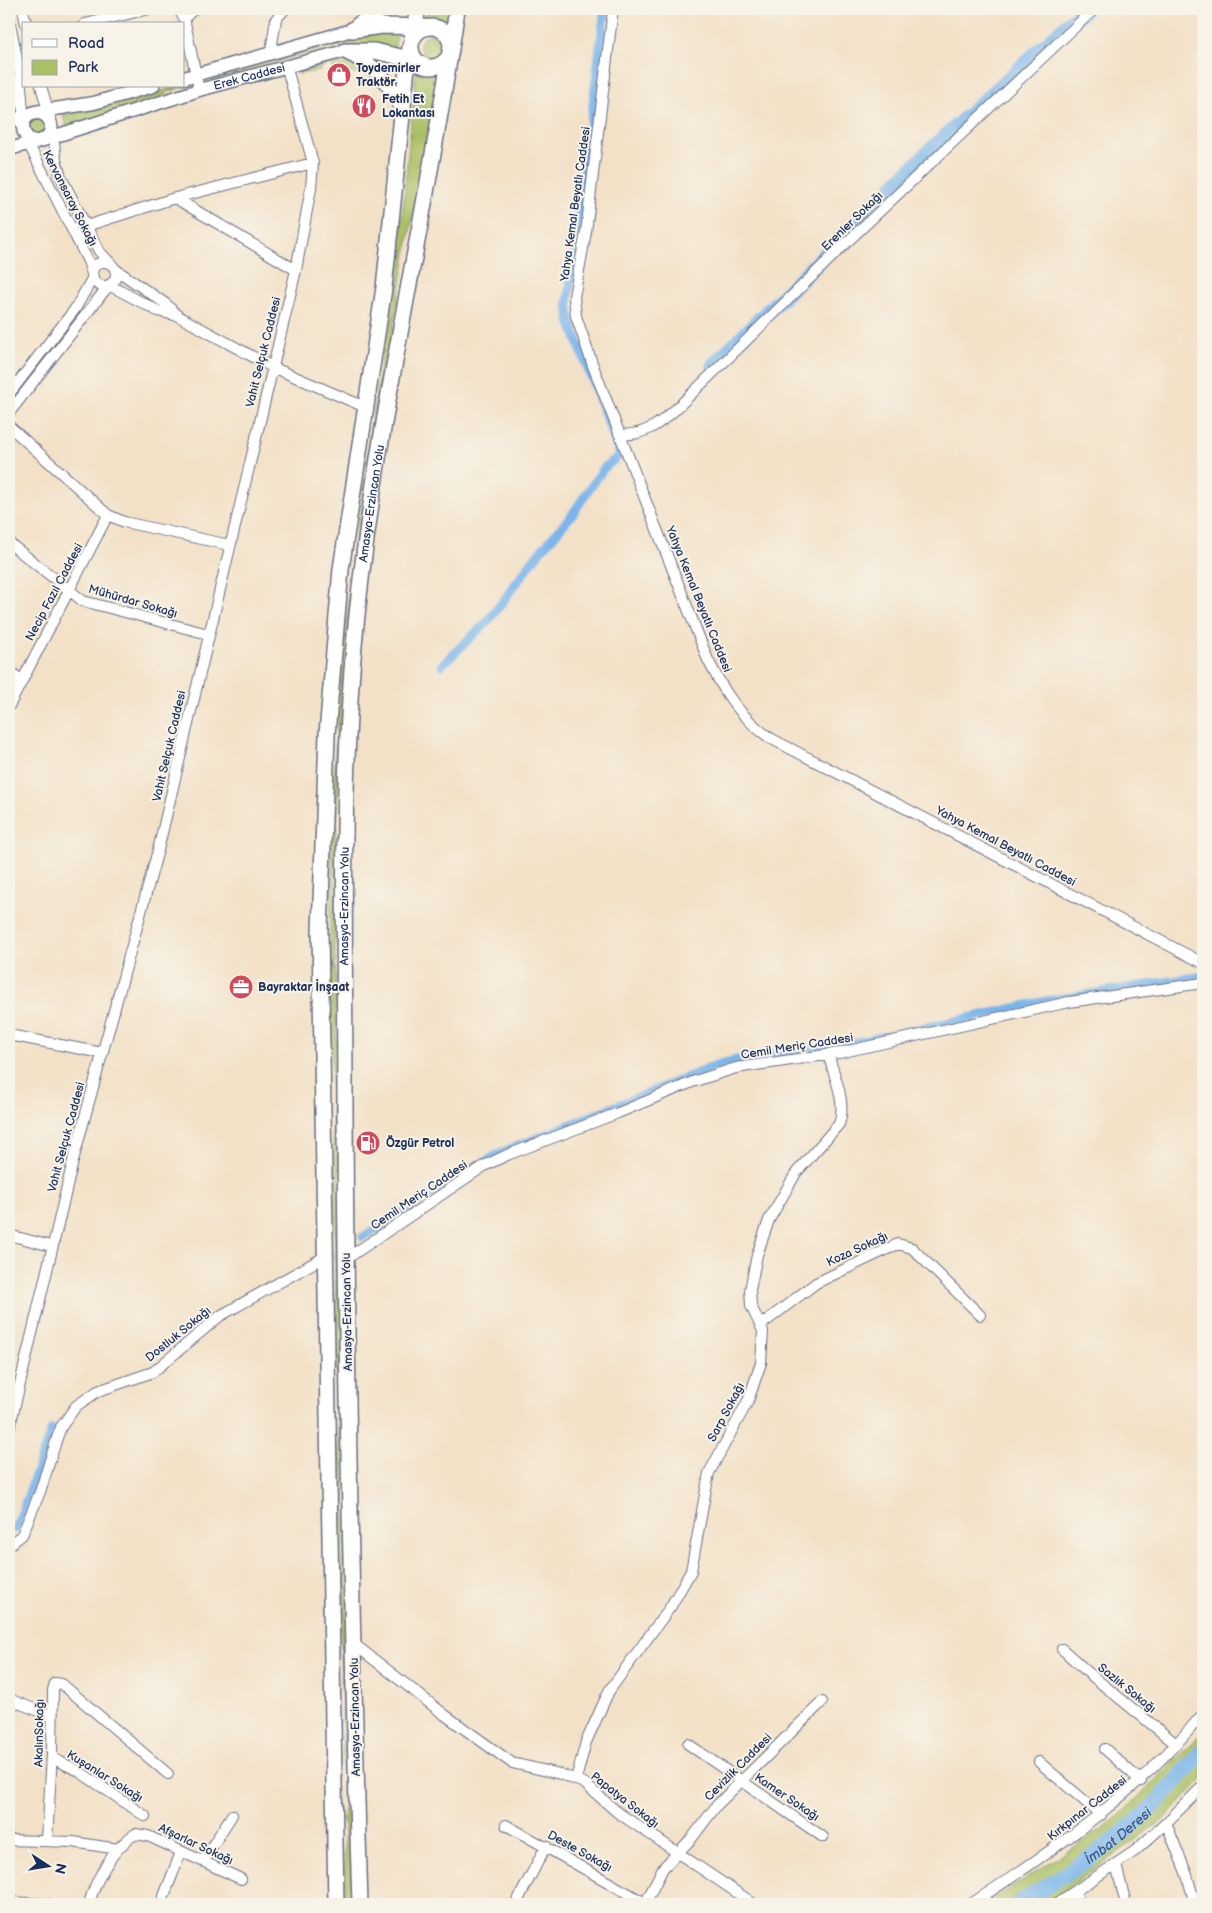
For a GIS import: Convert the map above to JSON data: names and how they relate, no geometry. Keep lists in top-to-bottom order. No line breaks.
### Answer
{"streets":{"highway":["Amasya-Erzincan Yolu"],"main road":["Erek Caddesi"],"street":["Kervansaray Sokağı","Yahya Kemal Beyatlı Caddesi","Erenler Sokağı","Vahit Selçuk Caddesi","Necip Fazıl Caddesi","Mühürdar Sokağı","Cemil Meriç Caddesi","Koza Sokağı","Dostluk Sokağı","Sarp Sokağı","Sazlık Sokağı","AkalınSokağı","Cevizlik Caddesi","Kuşanlar Sokağı","Kamer Sokağı","Papatya Sokağı","Kırkpınar Caddesi","Afşarlar Sokağı","Deste Sokağı"]},"crossings":[["Erek Caddesi","Kervansaray Sokağı"],["Erek Caddesi","Vahit Selçuk Caddesi"],["Yahya Kemal Beyatlı Caddesi","Erenler Sokağı"],["Vahit Selçuk Caddesi","Mühürdar Sokağı"],["Amasya-Erzincan Yolu","Cemil Meriç Caddesi"],["Amasya-Erzincan Yolu","Dostluk Sokağı"],["Amasya-Erzincan Yolu","Papatya Sokağı"],["Necip Fazıl Caddesi","Mühürdar Sokağı"],["Cemil Meriç Caddesi","Sarp Sokağı"],["Koza Sokağı","Sarp Sokağı"],["Sarp Sokağı","Papatya Sokağı"],["Sazlık Sokağı","Kırkpınar Caddesi"],["AkalınSokağı","Kuşanlar Sokağı"],["Cevizlik Caddesi","Kamer Sokağı"],["Cevizlik Caddesi","Papatya Sokağı"],["Cevizlik Caddesi","Deste Sokağı"]],"water":["İmbat Deresi"],"places":{"shop":["Toydemirler Traktör"],"restaurant":["Fetih Et Lokantası"],"office":["Bayraktar İnşaat"],"fuel station":["Özgür Petrol"]},"legend":["Road","Park"],"north":"right"}
